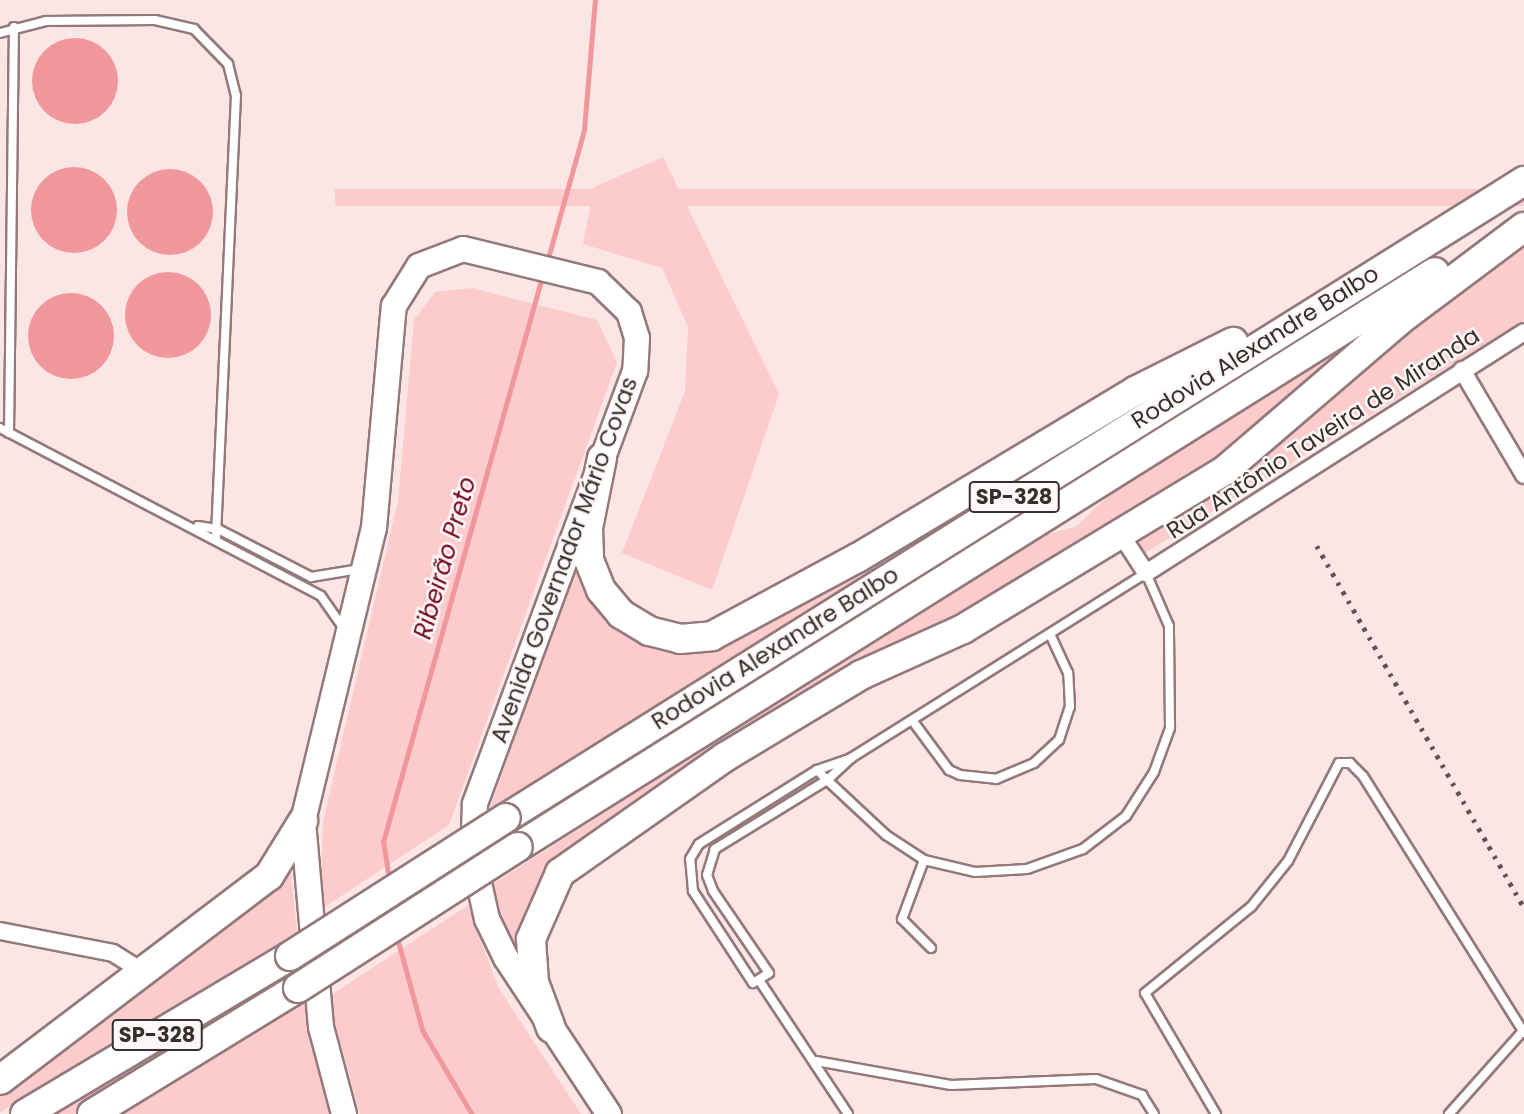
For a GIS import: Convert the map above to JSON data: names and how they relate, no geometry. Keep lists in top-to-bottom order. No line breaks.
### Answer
{"streets":{"highway":["Rodovia Alexandre Balbo","SP-328"],"main road":["Avenida Governador Mário Covas"],"street":["Rua Antônio Taveira de Miranda"]},"water":["Ribeirão Preto"]}
